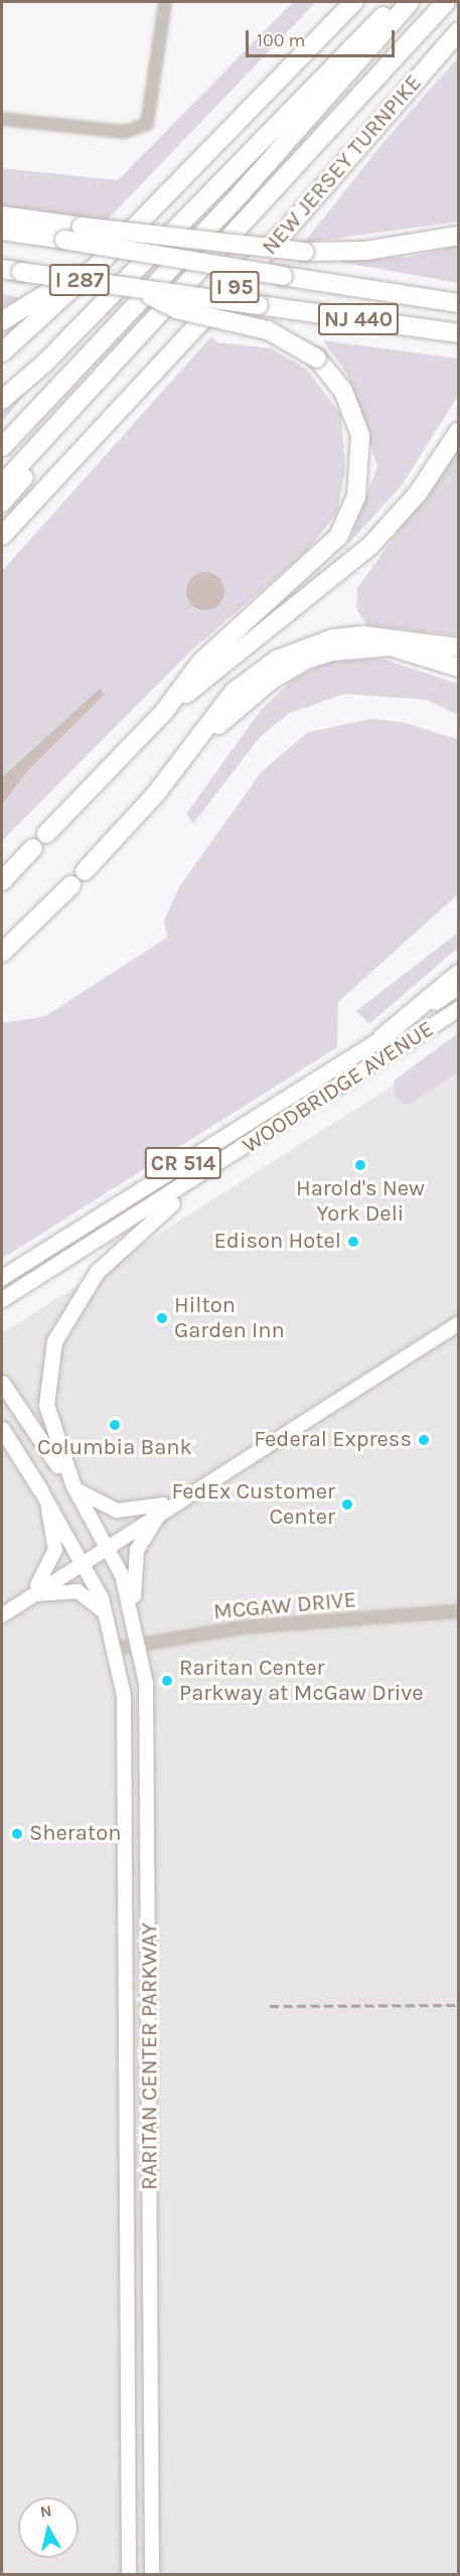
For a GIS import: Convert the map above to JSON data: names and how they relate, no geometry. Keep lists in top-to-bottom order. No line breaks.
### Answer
{"streets":{"highway":["NEW JERSEY TURNPIKE","I 287","I 95","NJ 440"],"main road":["WOODBRIDGE AVENUE","CR 514","RARITAN CENTER PARKWAY"],"street":["MCGAW DRIVE"]},"crossings":[["I 287","NJ 440"],["MCGAW DRIVE","RARITAN CENTER PARKWAY"]],"places":["Harold's New York Deli","Edison Hotel","Hilton Garden Inn","Columbia Bank","Federal Express","FedEx Customer Center","Raritan Center Parkway at McGaw Drive","Sheraton"],"scale_bar":"100 m","north":"top"}
